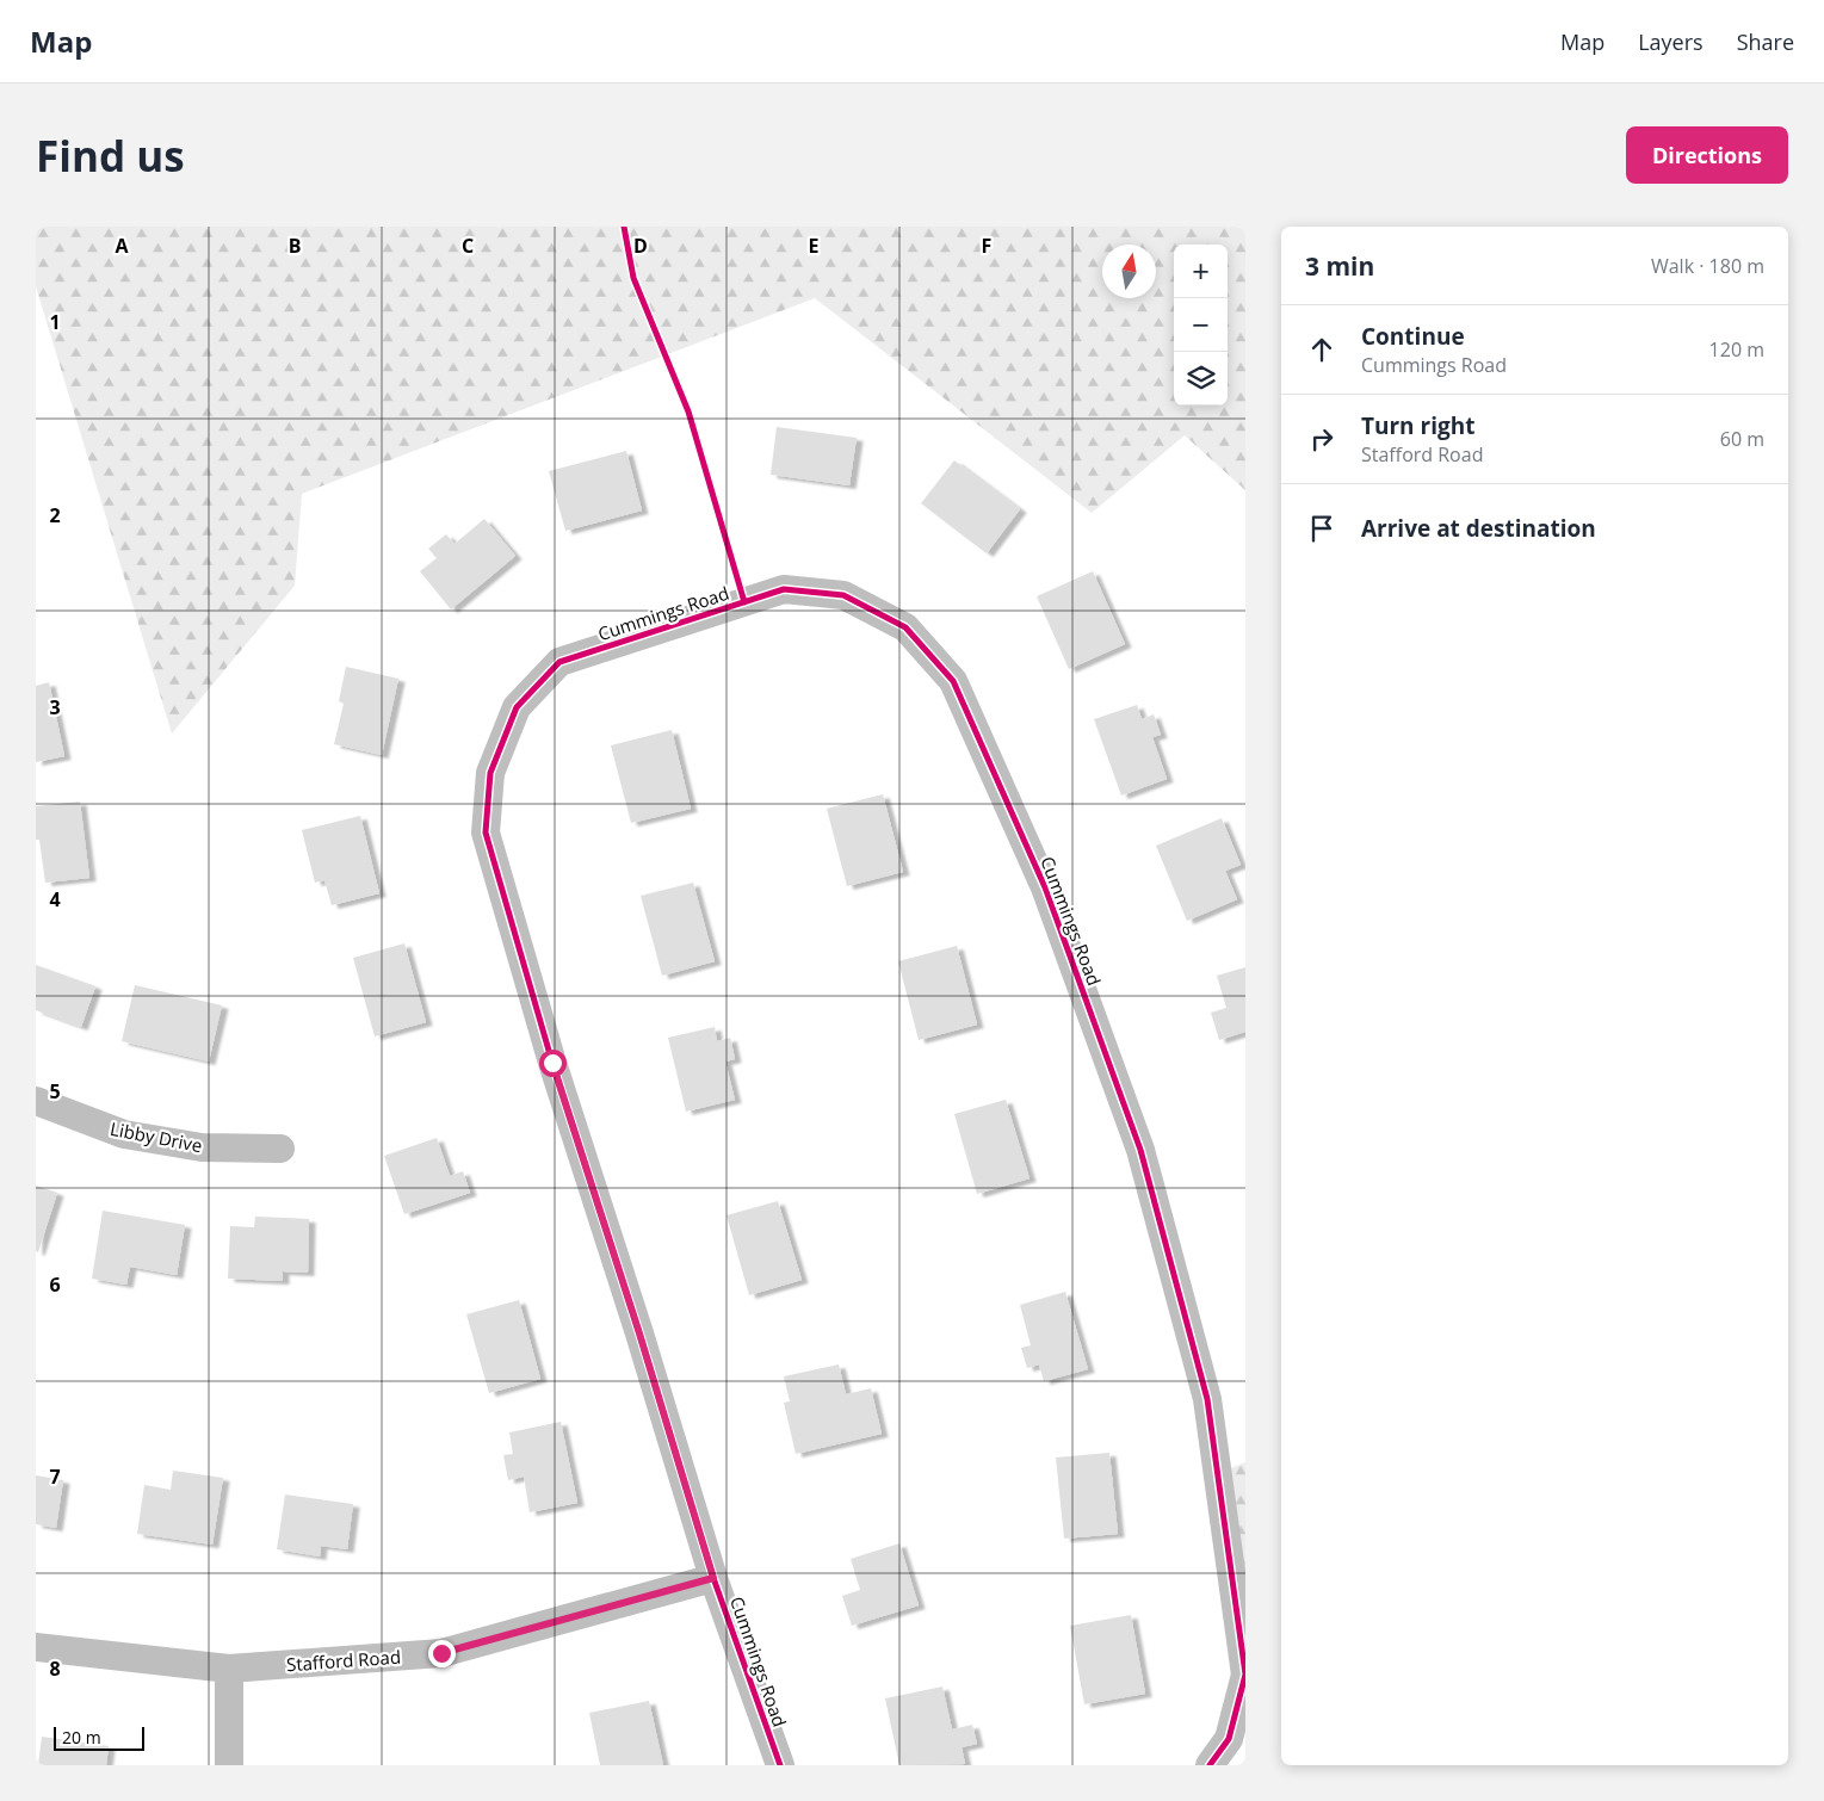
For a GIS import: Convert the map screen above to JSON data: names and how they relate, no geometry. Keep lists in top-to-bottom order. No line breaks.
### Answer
{"streets":{"street":["Cummings Road","Libby Drive","Stafford Road"]},"crossings":[["Cummings Road","Stafford Road"]],"scale_bar":"20 m","north":"top","page":{"header":"Map","nav":["Map","Layers","Share"],"buttons":"Directions","title":"Find us","heading":["3 min","Walk · 180 m"],"map_buttons":["+","−"],"list":[["Continue","Cummings Road","120 m"],["Turn right","Stafford Road","60 m"],"Arrive at destination"],"scale":"20 m"},"grid":{"columns":["A","B","C","D","E","F"],"rows":["1","2","3","4","5","6","7","8"]}}
